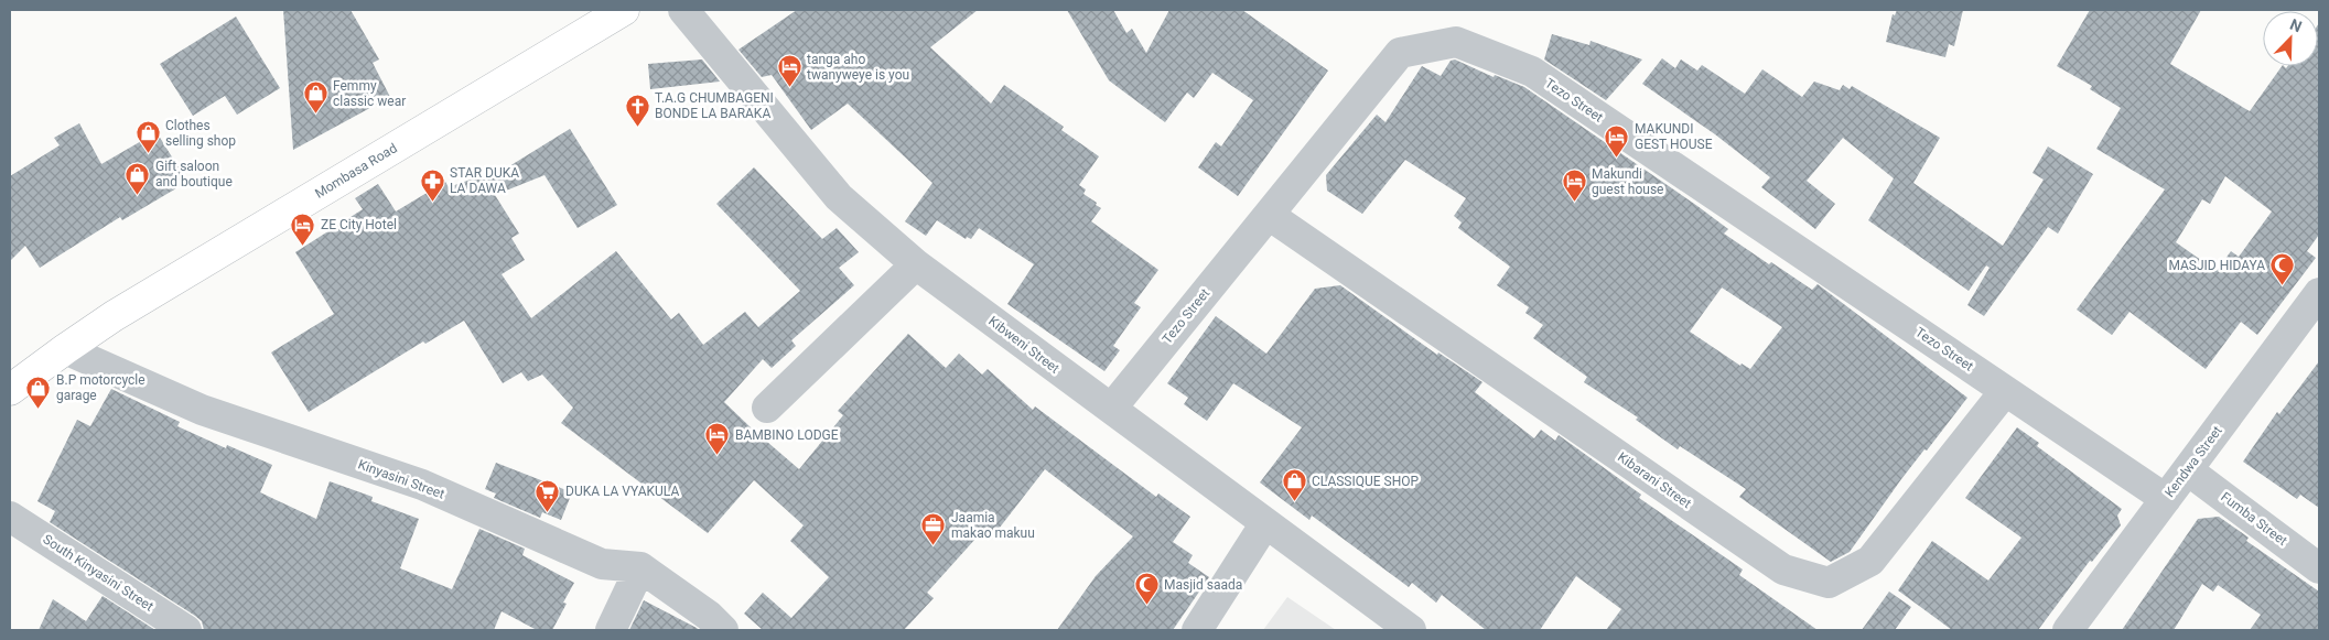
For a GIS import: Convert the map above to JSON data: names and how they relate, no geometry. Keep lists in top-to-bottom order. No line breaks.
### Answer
{"streets":{"highway":["Mombasa Road"],"street":["Tezo Street","Kibweni Street","Kendwa Street","Kinyasini Street","Kibarani Street","Fumba Street","South Kinyasini Street"]},"crossings":[["Tezo Street","Kibweni Street"],["Tezo Street","Kendwa Street"],["Tezo Street","Kibarani Street"],["Mombasa Road","Kinyasini Street"],["Kendwa Street","Fumba Street"]],"places":{"hotel":["tanga aho twanyweye is you","MAKUNDI GEST HOUSE","Makundi guest house","ZE City Hotel","BAMBINO LODGE"],"shop":["Femmy classic wear","Clothes selling shop","Gift saloon and boutique","B.P motorcycle garage","CLASSIQUE SHOP"],"church":["T.A.G CHUMBAGENI BONDE LA BARAKA"],"pharmacy":["STAR DUKA LA DAWA"],"mosque":["MASJID HIDAYA","Masjid saada"],"supermarket":["DUKA LA VYAKULA"],"office":["Jaamia makao makuu"]},"north":"top right"}
